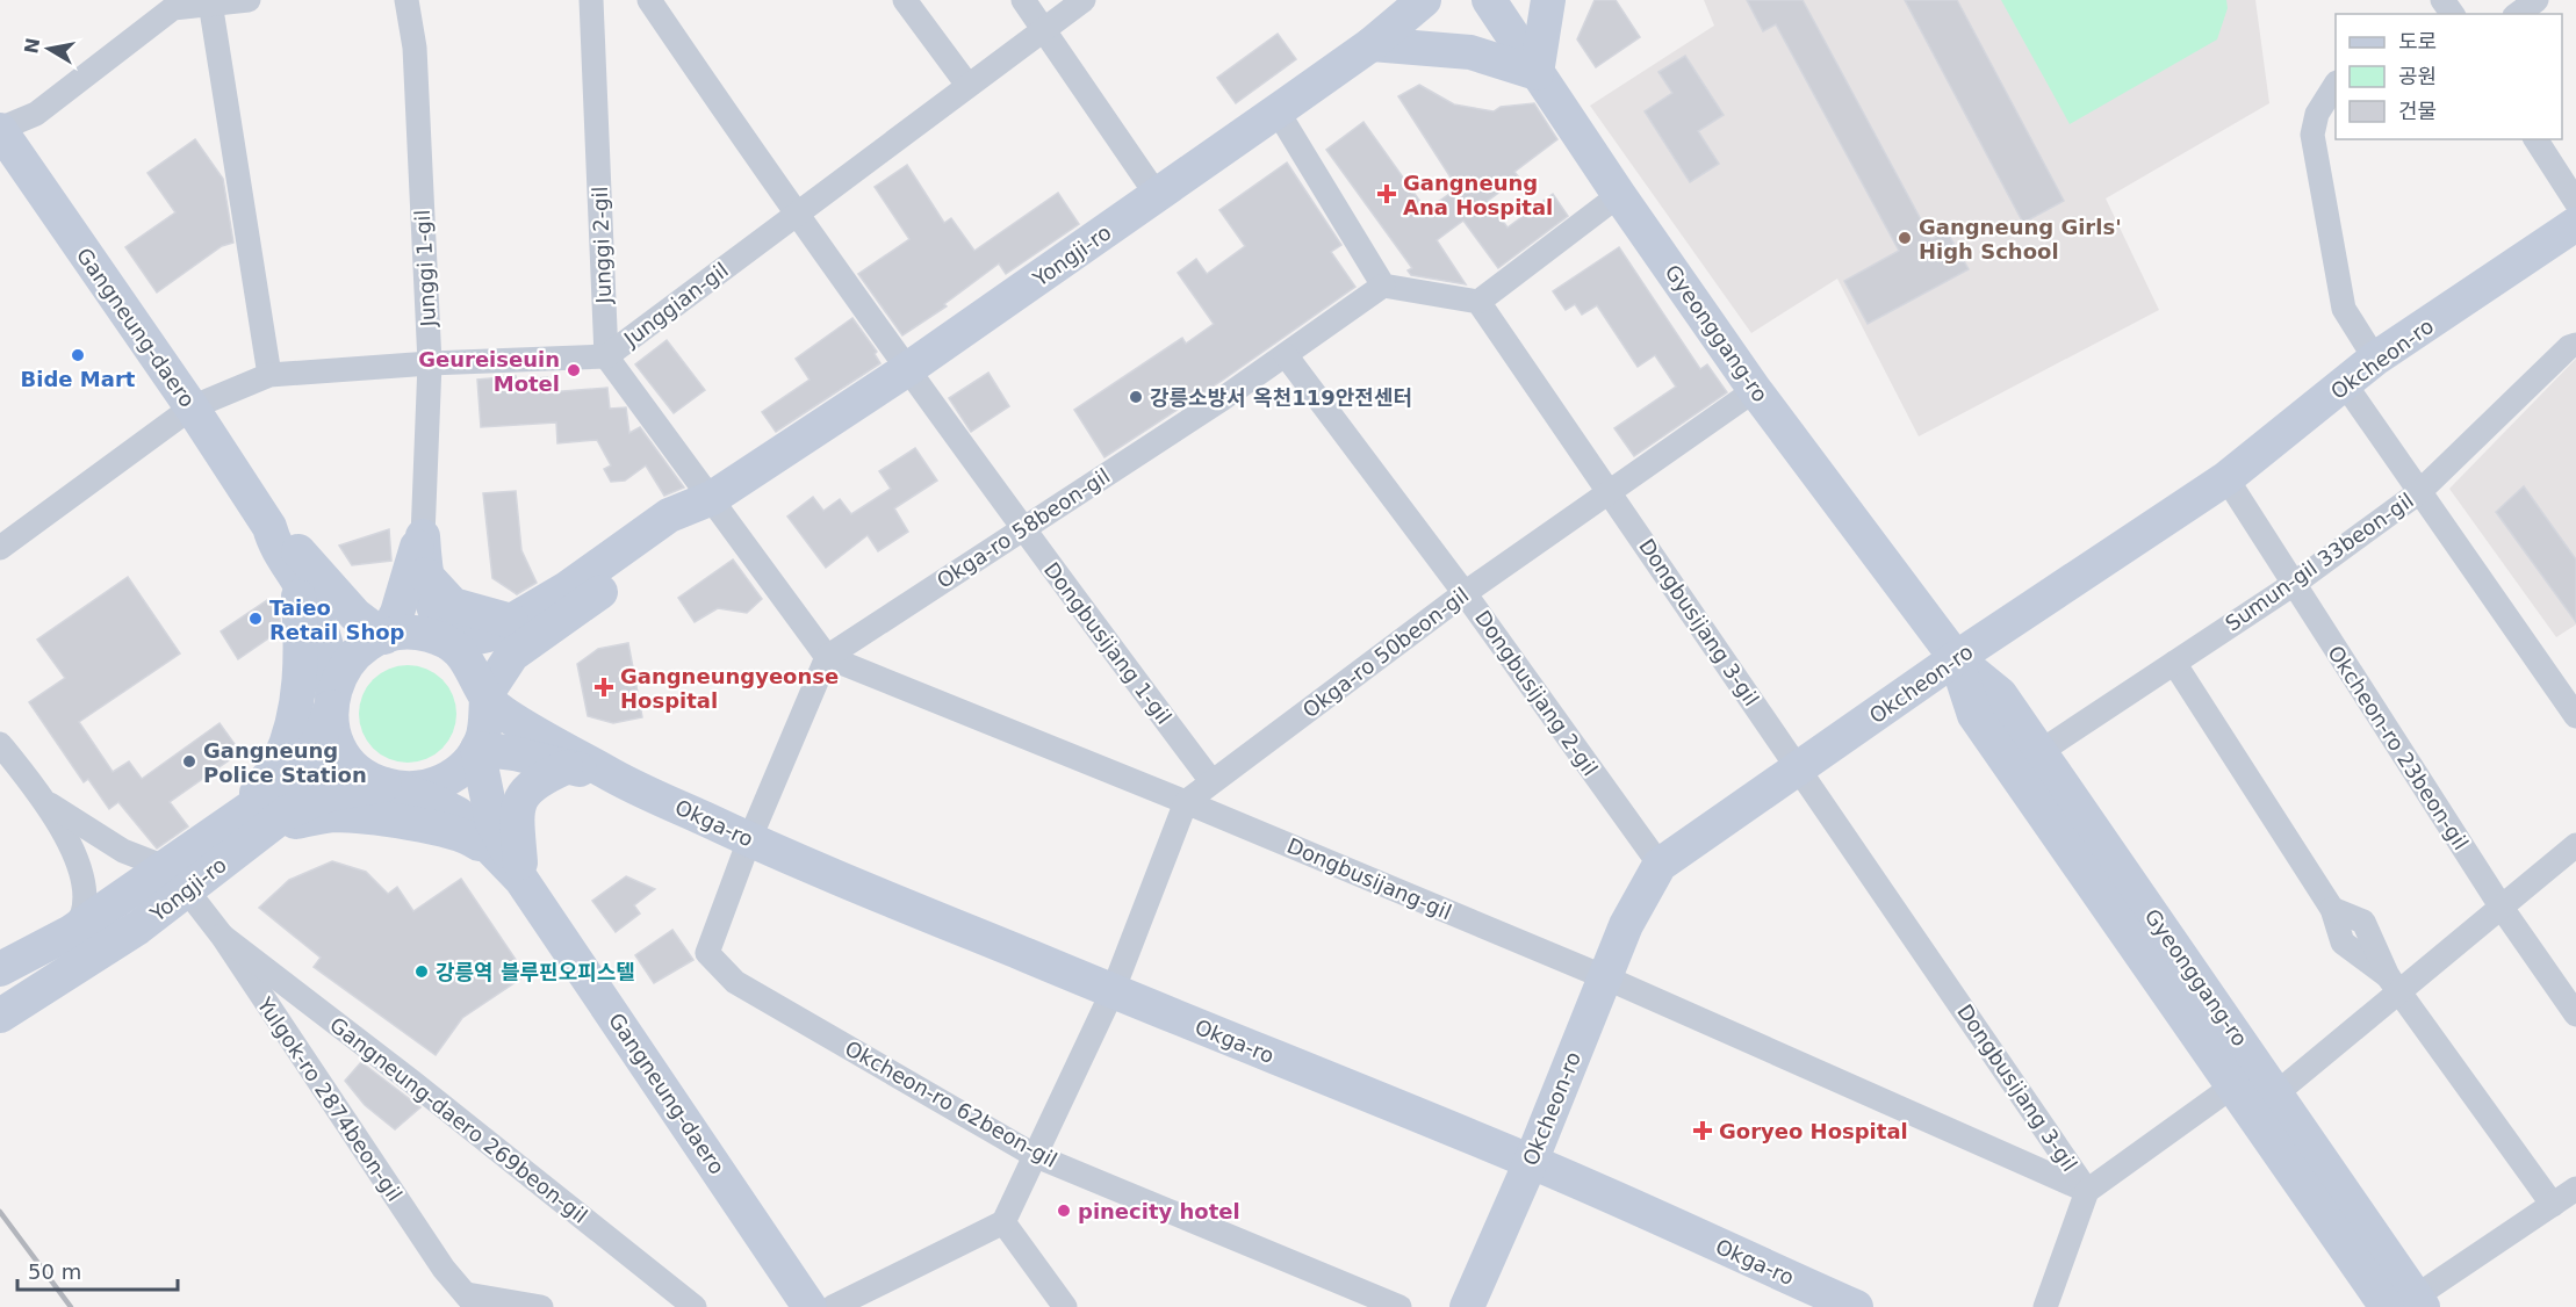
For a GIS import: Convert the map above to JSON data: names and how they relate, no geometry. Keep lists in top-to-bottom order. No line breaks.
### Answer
{"streets":{"street":["Junggi 2-gil","Yongji-ro","Junggi 1-gil","Junggian-gil","Gangneung-daero","Gyeonggang-ro","Okcheon-ro","Okga-ro 58beon-gil","Sumun-gil 33beon-gil","Dongbusijang 3-gil","Dongbusijang 1-gil","Okga-ro 50beon-gil","Dongbusijang 2-gil","Okcheon-ro 23beon-gil","Okga-ro","Dongbusijang-gil","Yulgok-ro 2874beon-gil","Okcheon-ro 62beon-gil","Gangneung-daero 269beon-gil"]},"crossings":[["Junggi 2-gil","Junggian-gil"],["Yongji-ro","Dongbusijang 1-gil"],["Yongji-ro","Yulgok-ro 2874beon-gil"],["Junggi 1-gil","Junggian-gil"],["Junggian-gil","Gangneung-daero"],["Junggian-gil","Dongbusijang 1-gil"],["Gyeonggang-ro","Okcheon-ro"],["Gyeonggang-ro","Sumun-gil 33beon-gil"],["Gyeonggang-ro","Okga-ro 50beon-gil"],["Okcheon-ro","Dongbusijang 3-gil"],["Okcheon-ro","Dongbusijang 2-gil"],["Okcheon-ro","Okcheon-ro 23beon-gil"],["Okcheon-ro","Okga-ro"],["Okcheon-ro","Dongbusijang-gil"],["Okga-ro 58beon-gil","Dongbusijang 1-gil"],["Okga-ro 58beon-gil","Dongbusijang 2-gil"],["Okga-ro 58beon-gil","Dongbusijang-gil"],["Sumun-gil 33beon-gil","Okcheon-ro 23beon-gil"],["Dongbusijang 3-gil","Okga-ro 50beon-gil"],["Dongbusijang 3-gil","Dongbusijang-gil"],["Dongbusijang 1-gil","Okga-ro 50beon-gil"],["Okga-ro 50beon-gil","Dongbusijang 2-gil"],["Okga-ro 50beon-gil","Dongbusijang-gil"],["Okga-ro","Okcheon-ro 62beon-gil"],["Yulgok-ro 2874beon-gil","Gangneung-daero 269beon-gil"]],"places":{"health":["Gangneung Ana Hospital","Gangneungyeonse Hospital","Goryeo Hospital"],"other":["Gangneung Girls' High School","Bide Mart","Geureiseuin Motel","강릉소방서 옥천119안전센터","Taieo Retail Shop","Gangneung Police Station","강릉역 블루핀오피스텔","pinecity hotel"]},"legend":["도로","공원","건물"],"scale_bar":"50 m","north":"left"}
